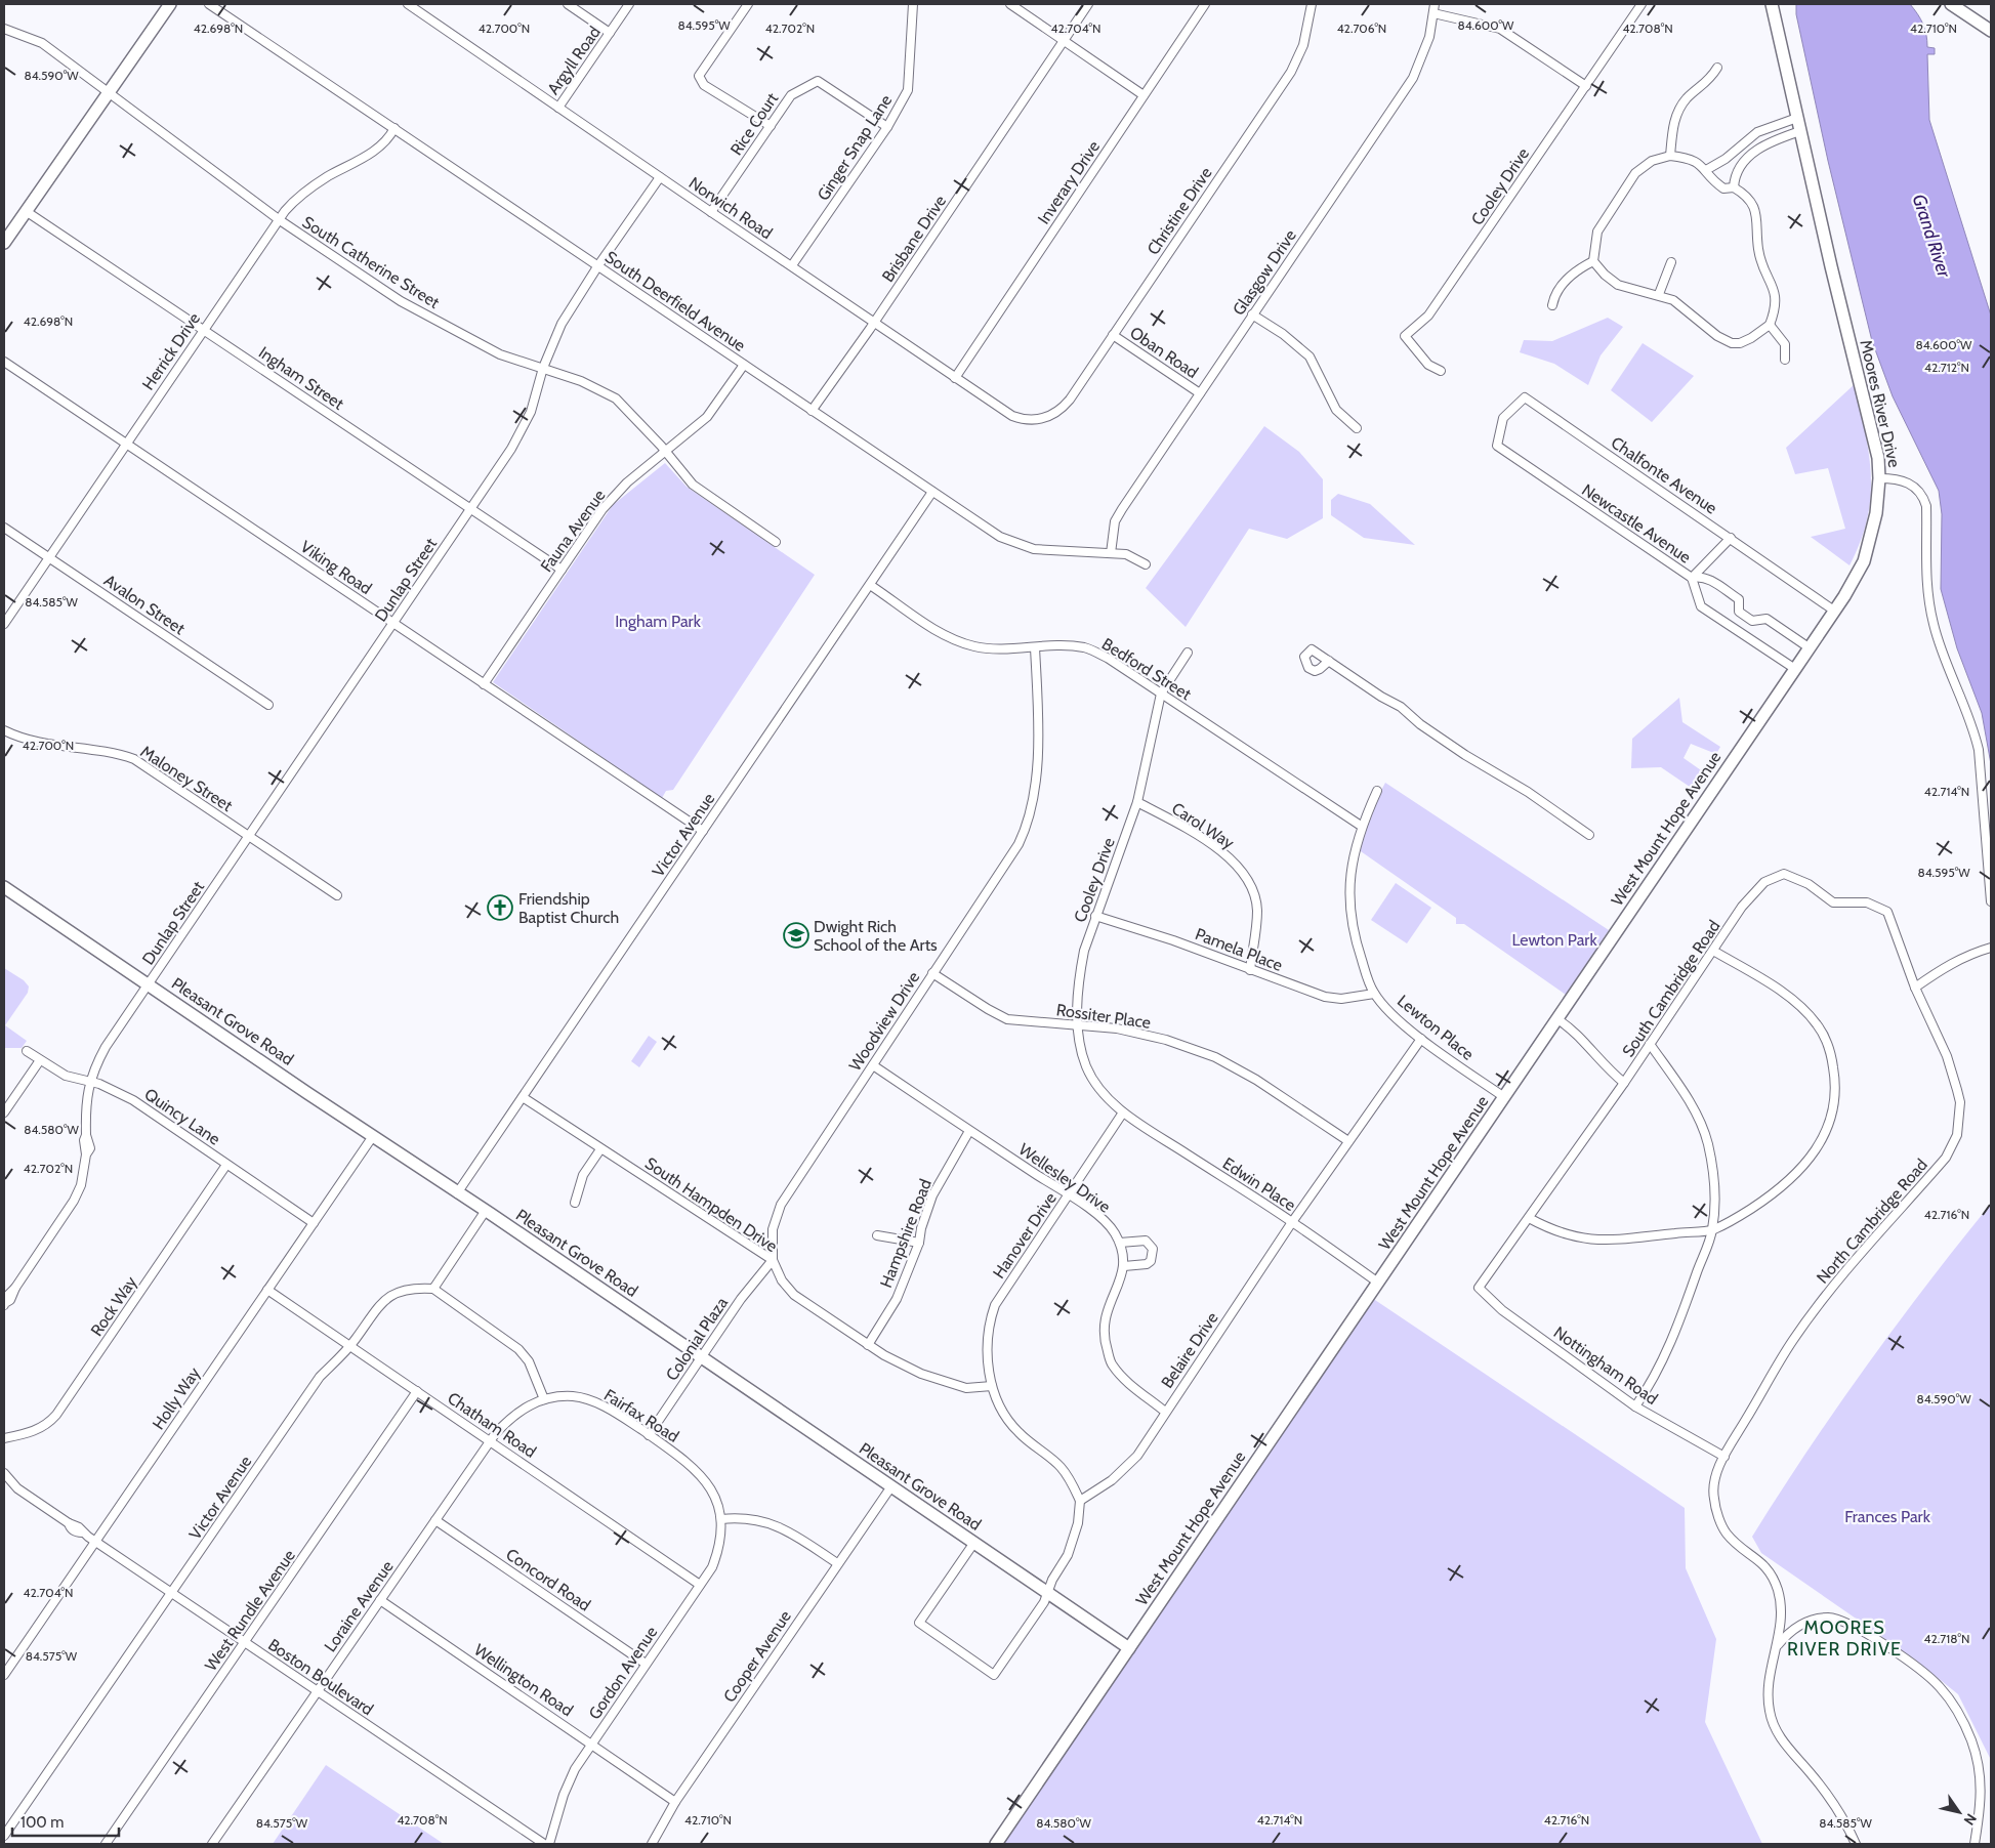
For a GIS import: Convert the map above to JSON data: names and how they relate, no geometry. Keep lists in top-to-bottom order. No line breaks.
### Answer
{"streets":{"street":["Argyll Road","Rice Court","Ginger Snap Lane","Inverary Drive","Cooley Drive","Norwich Road","Christine Drive","Brisbane Drive","South Catherine Street","Glasgow Drive","South Deerfield Avenue","Herrick Drive","Oban Road","Ingham Street","Moores River Drive","Chalfonte Avenue","Newcastle Avenue","Fauna Avenue","Viking Road","Dunlap Street","Avalon Street","Bedford Street","Maloney Street","Carol Way","West Mount Hope Avenue","Victor Avenue","Pamela Place","South Cambridge Road","Rossiter Place","Pleasant Grove Road","Woodview Drive","Lewton Place","Quincy Lane","Wellesley Drive","Edwin Place","South Hampden Drive","North Cambridge Road","Hampshire Road","Hanover Drive","Rock Way","Colonial Plaza","Belaire Drive","Nottingham Road","Holly Way","Fairfax Road","Chatham Road","Concord Road","Loraine Avenue","West Rundle Avenue","Cooper Avenue","Gordon Avenue","Boston Boulevard","Wellington Road"]},"crossings":[["Argyll Road","Norwich Road"],["Rice Court","Ginger Snap Lane"],["Rice Court","Norwich Road"],["Ginger Snap Lane","Norwich Road"],["Inverary Drive","Norwich Road"],["Cooley Drive","Bedford Street"],["Cooley Drive","Carol Way"],["Cooley Drive","Pamela Place"],["Cooley Drive","Rossiter Place"],["Cooley Drive","Edwin Place"],["Cooley Drive","Hanover Drive"],["Norwich Road","Christine Drive"],["Norwich Road","Brisbane Drive"],["Norwich Road","Dunlap Street"],["Christine Drive","Oban Road"],["Brisbane Drive","South Deerfield Avenue"],["South Catherine Street","Herrick Drive"],["South Catherine Street","Fauna Avenue"],["South Catherine Street","Dunlap Street"],["Glasgow Drive","South Deerfield Avenue"],["Glasgow Drive","Oban Road"],["South Deerfield Avenue","Herrick Drive"],["South Deerfield Avenue","Fauna Avenue"],["South Deerfield Avenue","Dunlap Street"],["South Deerfield Avenue","Victor Avenue"],["Herrick Drive","Ingham Street"],["Herrick Drive","Viking Road"],["Herrick Drive","Avalon Street"],["Ingham Street","Fauna Avenue"],["Ingham Street","Dunlap Street"],["Moores River Drive","West Mount Hope Avenue"],["Chalfonte Avenue","Newcastle Avenue"],["Chalfonte Avenue","West Mount Hope Avenue"],["Newcastle Avenue","West Mount Hope Avenue"],["Fauna Avenue","Viking Road"],["Viking Road","Dunlap Street"],["Viking Road","Victor Avenue"],["Dunlap Street","Maloney Street"],["Dunlap Street","Pleasant Grove Road"],["Bedford Street","Victor Avenue"],["Bedford Street","Woodview Drive"],["Bedford Street","Lewton Place"],["Carol Way","Pamela Place"],["West Mount Hope Avenue","Pleasant Grove Road"],["West Mount Hope Avenue","Lewton Place"],["West Mount Hope Avenue","Edwin Place"],["Victor Avenue","Pleasant Grove Road"],["Victor Avenue","South Hampden Drive"],["Victor Avenue","Chatham Road"],["Victor Avenue","Boston Boulevard"],["Pamela Place","Lewton Place"],["South Cambridge Road","North Cambridge Road"],["South Cambridge Road","Nottingham Road"],["Rossiter Place","Woodview Drive"],["Rossiter Place","Belaire Drive"],["Pleasant Grove Road","Colonial Plaza"],["Pleasant Grove Road","Holly Way"],["Pleasant Grove Road","Cooper Avenue"],["Woodview Drive","Wellesley Drive"],["Woodview Drive","South Hampden Drive"],["Woodview Drive","Colonial Plaza"],["Lewton Place","Belaire Drive"],["Quincy Lane","Rock Way"],["Quincy Lane","Holly Way"],["Wellesley Drive","Hampshire Road"],["Wellesley Drive","Hanover Drive"],["Wellesley Drive","Belaire Drive"],["Edwin Place","Hanover Drive"],["Edwin Place","Belaire Drive"],["South Hampden Drive","Hampshire Road"],["South Hampden Drive","Hanover Drive"],["South Hampden Drive","Colonial Plaza"],["North Cambridge Road","Nottingham Road"],["Colonial Plaza","Fairfax Road"],["Holly Way","Chatham Road"],["Holly Way","Boston Boulevard"],["Fairfax Road","Loraine Avenue"],["Fairfax Road","Gordon Avenue"],["Chatham Road","Loraine Avenue"],["Chatham Road","West Rundle Avenue"],["Chatham Road","Gordon Avenue"],["Concord Road","Loraine Avenue"],["Concord Road","Gordon Avenue"],["Loraine Avenue","Boston Boulevard"],["Loraine Avenue","Wellington Road"],["West Rundle Avenue","Boston Boulevard"],["Cooper Avenue","Wellington Road"],["Gordon Avenue","Wellington Road"]],"districts":["MOORES RIVER DRIVE"],"water":["Grand River"],"parks":["Ingham Park","Lewton Park","Frances Park"],"places":{"church":["Friendship Baptist Church"],"school or university":["Dwight Rich School of the Arts"]},"scale_bar":"100 m","north":"bottom right","coordinates":["84.595°W","84.600°W","42.698°N","42.700°N","42.702°N","42.704°N","42.706°N","42.708°N","42.710°N","84.590°W","42.712°N","84.585°W","42.714°N","84.580°W","42.716°N","42.718°N","84.575°W"]}
